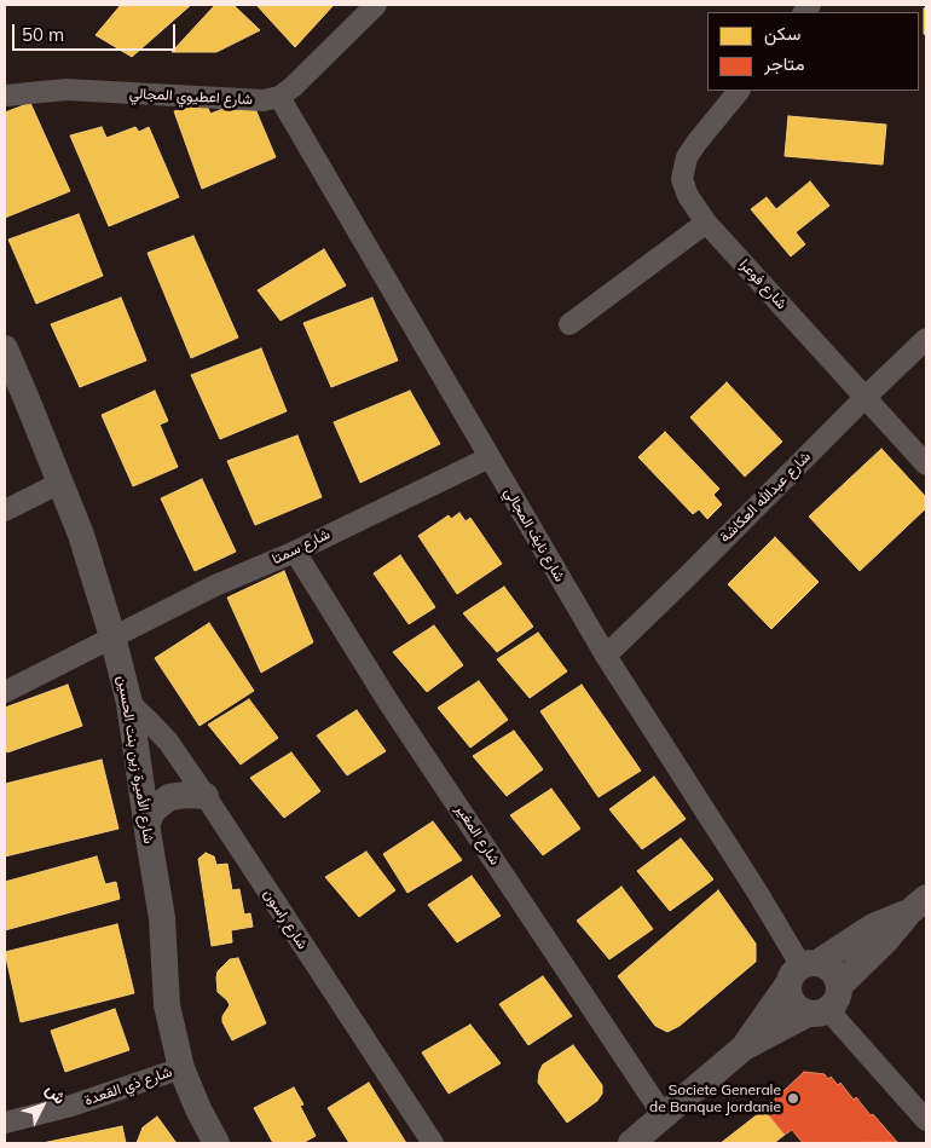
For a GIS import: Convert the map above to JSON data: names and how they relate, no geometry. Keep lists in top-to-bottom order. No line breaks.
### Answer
{"streets":{"street":["شارع اعطيوي المجالي","شارع فوعرا","شارع عبدالله العكاشة","شارع نايف المجالي","شارع سمتا","شارع الأميرة زين بنت الحسين","شارع المغير","شارع راسون","شارع ذي القعدة"]},"crossings":[["شارع اعطيوي المجالي","شارع نايف المجالي"],["شارع فوعرا","شارع عبدالله العكاشة"],["شارع عبدالله العكاشة","شارع نايف المجالي"],["شارع نايف المجالي","شارع سمتا"],["شارع سمتا","شارع الأميرة زين بنت الحسين"],["شارع سمتا","شارع المغير"],["شارع الأميرة زين بنت الحسين","شارع راسون"],["شارع الأميرة زين بنت الحسين","شارع ذي القعدة"]],"places":["Societe Generale de Banque Jordanie"],"legend":["سكن","متاجر"],"scale_bar":"50 m","north":"top right"}
